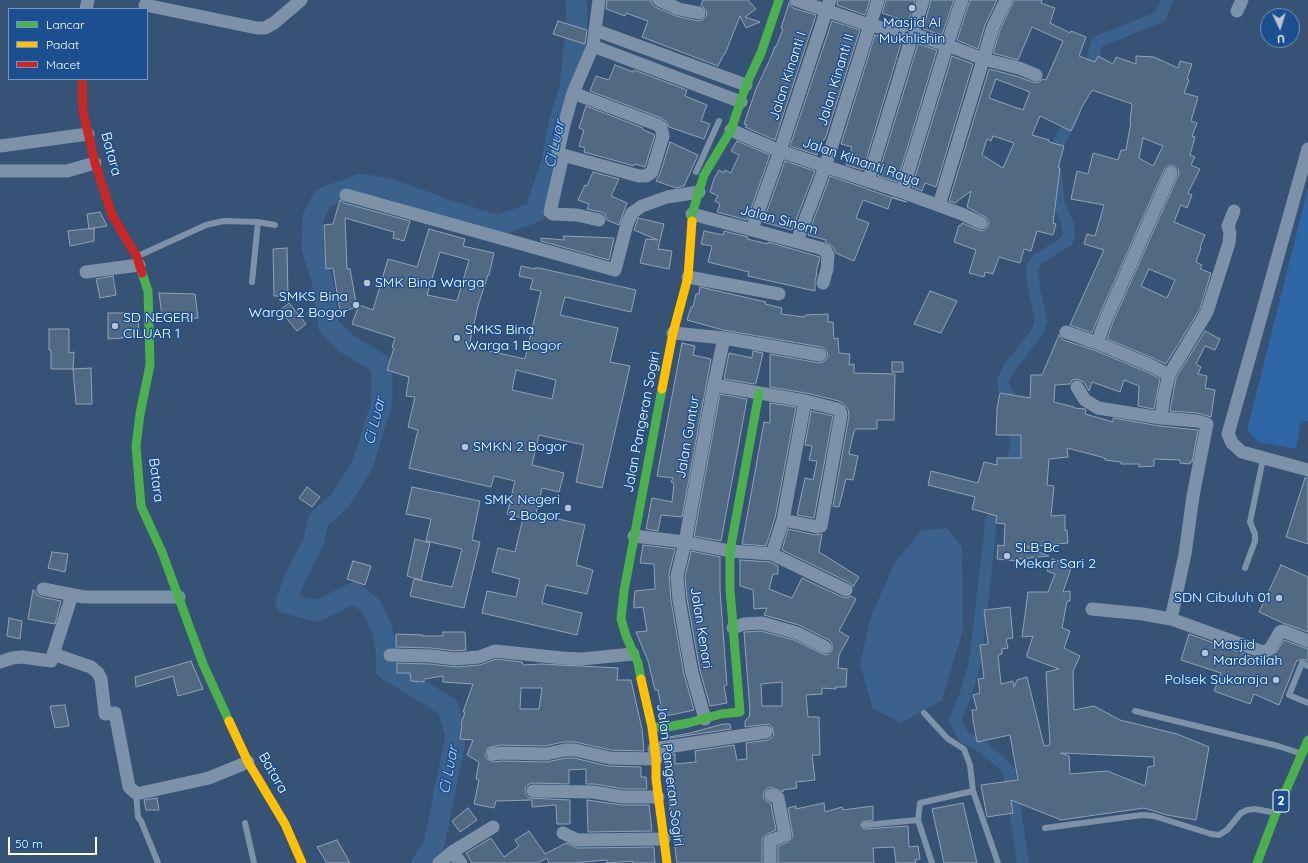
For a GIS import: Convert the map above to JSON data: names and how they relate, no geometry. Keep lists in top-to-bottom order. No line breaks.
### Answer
{"streets":{"main road":["Batara","Jalan Pangeran Sogiri","2"],"street":["Jalan Kinanti I","Jalan Kinanti II","Jalan Kinanti Raya","Jalan Sinom","Jalan Guntur","Jalan Kenari"]},"crossings":[["Jalan Kinanti I","Jalan Kinanti Raya"],["Jalan Kinanti I","Jalan Sinom"],["Jalan Kinanti II","Jalan Kinanti Raya"],["Jalan Kinanti II","Jalan Sinom"],["Jalan Kinanti Raya","Jalan Pangeran Sogiri"],["Jalan Sinom","Jalan Pangeran Sogiri"],["Jalan Guntur","Jalan Kenari"]],"water":["Ci Luar"],"places":["Masjid Al Mukhlishin","SMK Bina Warga","SMKS Bina Warga 2 Bogor","SD NEGERI CILUAR 1","SMKS Bina Warga 1 Bogor","SMKN 2 Bogor","SMK Negeri 2 Bogor","SLB Bc Mekar Sari 2","SDN Cibuluh 01","Masjid Mardotilah","Polsek Sukaraja"],"legend":["Lancar","Padat","Macet"],"scale_bar":"50 m","north":"bottom"}
